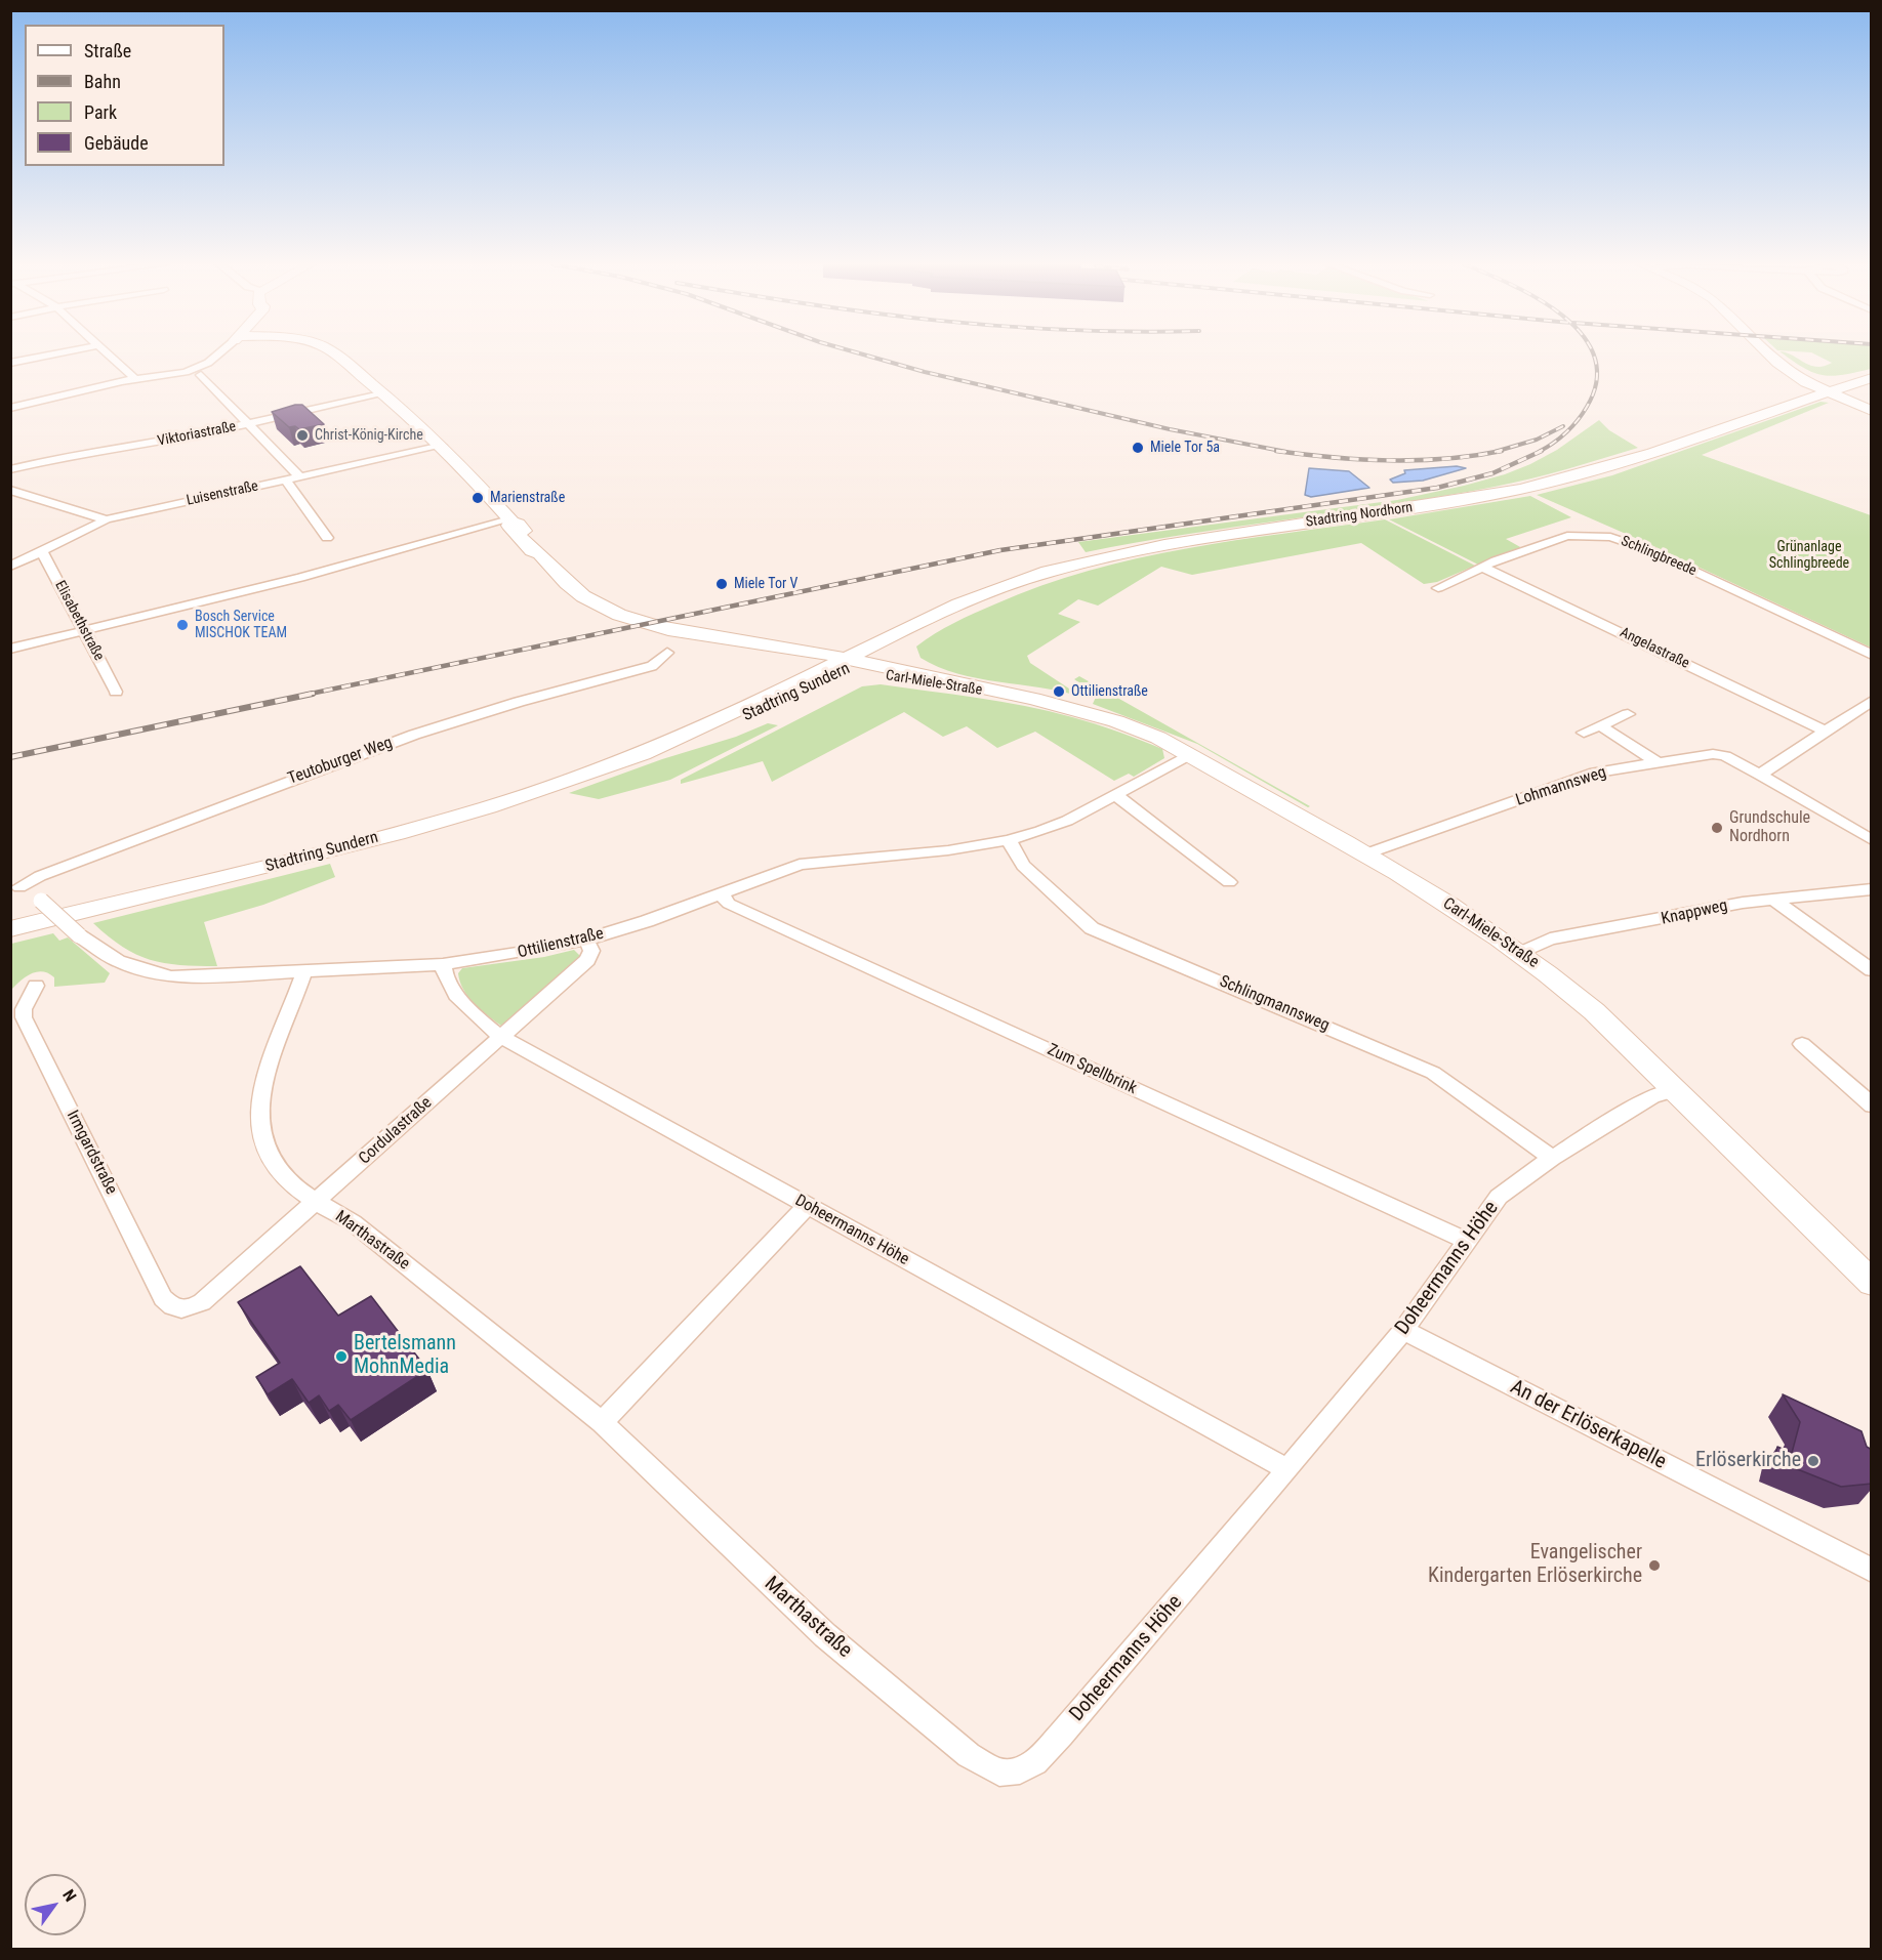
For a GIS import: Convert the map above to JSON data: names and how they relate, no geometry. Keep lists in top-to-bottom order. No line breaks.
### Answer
{"streets":{"street":["Viktoriastraße","Luisenstraße","Stadtring Nordhorn","Schlingbreede","Elisabethstraße","Angelastraße","Carl-Miele-Straße","Stadtring Sundern","Teutoburger Weg","Lohmannsweg","Knappweg","Ottilienstraße","Schlingmannsweg","Zum Spellbrink","Cordulastraße","Irmgardstraße","Doheermanns Höhe","Marthastraße","An der Erlöserkapelle"]},"crossings":[["Viktoriastraße","Carl-Miele-Straße"],["Luisenstraße","Elisabethstraße"],["Luisenstraße","Carl-Miele-Straße"],["Stadtring Nordhorn","Carl-Miele-Straße"],["Stadtring Nordhorn","Stadtring Sundern"],["Schlingbreede","Angelastraße"],["Carl-Miele-Straße","Stadtring Sundern"],["Carl-Miele-Straße","Lohmannsweg"],["Carl-Miele-Straße","Knappweg"],["Carl-Miele-Straße","Ottilienstraße"],["Carl-Miele-Straße","Doheermanns Höhe"],["Teutoburger Weg","Ottilienstraße"],["Ottilienstraße","Schlingmannsweg"],["Ottilienstraße","Zum Spellbrink"],["Ottilienstraße","Cordulastraße"],["Ottilienstraße","Doheermanns Höhe"],["Ottilienstraße","Marthastraße"],["Schlingmannsweg","Doheermanns Höhe"],["Zum Spellbrink","Doheermanns Höhe"],["Cordulastraße","Irmgardstraße"],["Cordulastraße","Doheermanns Höhe"],["Cordulastraße","Marthastraße"],["Doheermanns Höhe","Marthastraße"],["Doheermanns Höhe","An der Erlöserkapelle"]],"parks":["Grünanlage Schlingbreede"],"places":["Christ-König-Kirche","Miele Tor 5a","Marienstraße","Miele Tor V","Bosch Service MISCHOK TEAM","Ottilienstraße","Grundschule Nordhorn","Bertelsmann MohnMedia","Erlöserkirche","Evangelischer Kindergarten Erlöserkirche"],"legend":["Straße","Bahn","Park","Gebäude"],"north":"top right"}
